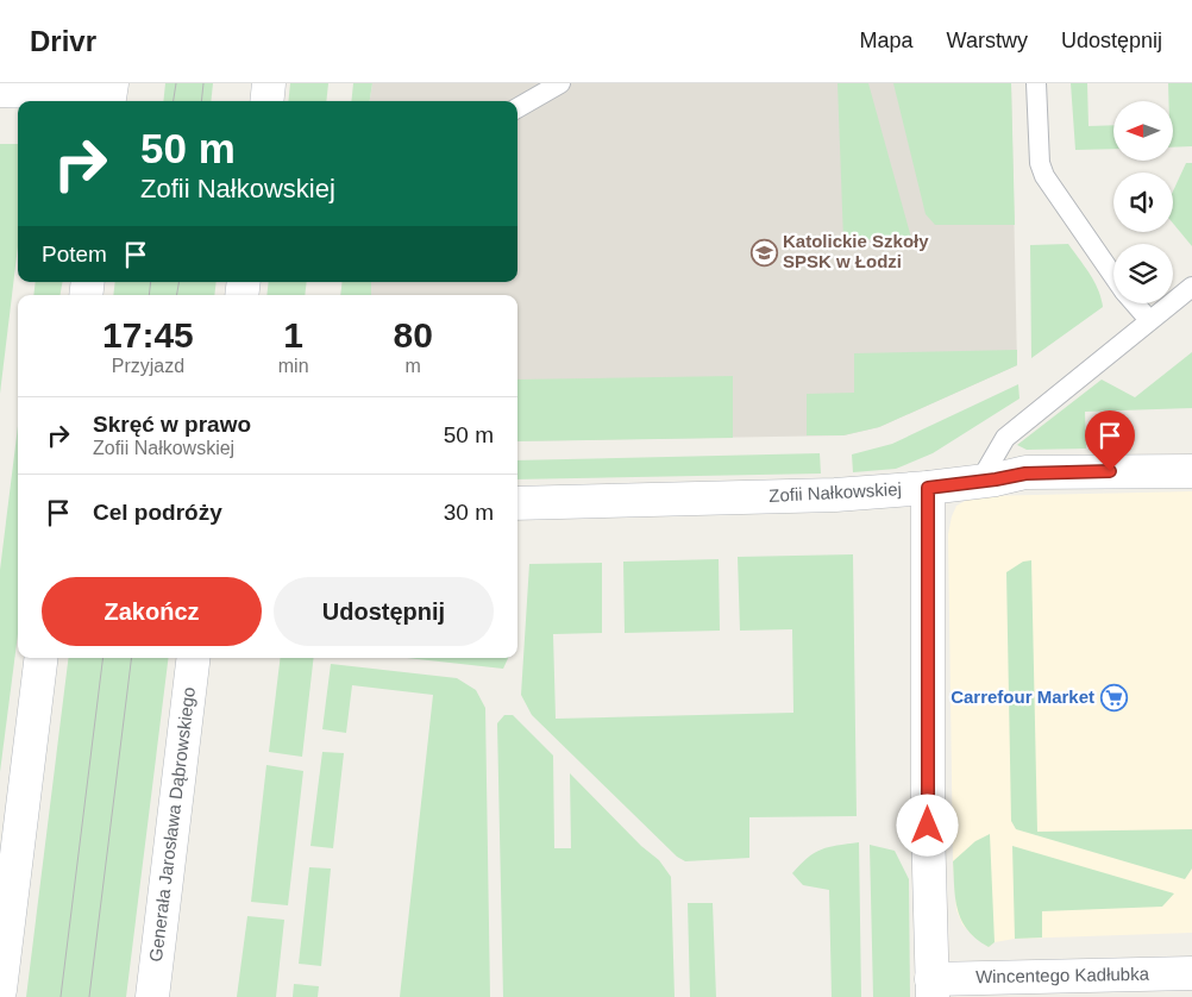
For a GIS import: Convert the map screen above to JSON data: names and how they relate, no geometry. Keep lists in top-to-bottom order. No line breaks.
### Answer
{"streets":{"street":["Zofii Nałkowskiej","Generała Jarosława Dąbrowskiego","Wincentego Kadłubka"]},"places":{"school or university":["Katolickie Szkoły SPSK w Łodzi"],"supermarket":["Carrefour Market"]},"north":"left","page":{"header":"Drivr","nav":["Mapa","Warstwy","Udostępnij"],"turn":["50 m","Zofii Nałkowskiej"],"then":"Potem","eta":["17:45","Przyjazd","1","min","80","m"],"list":[{"name":"Skręć w prawo","note":"Zofii Nałkowskiej","value":"50 m"},{"name":"Cel podróży","value":"30 m"}],"buttons":["Zakończ","Udostępnij"]}}
